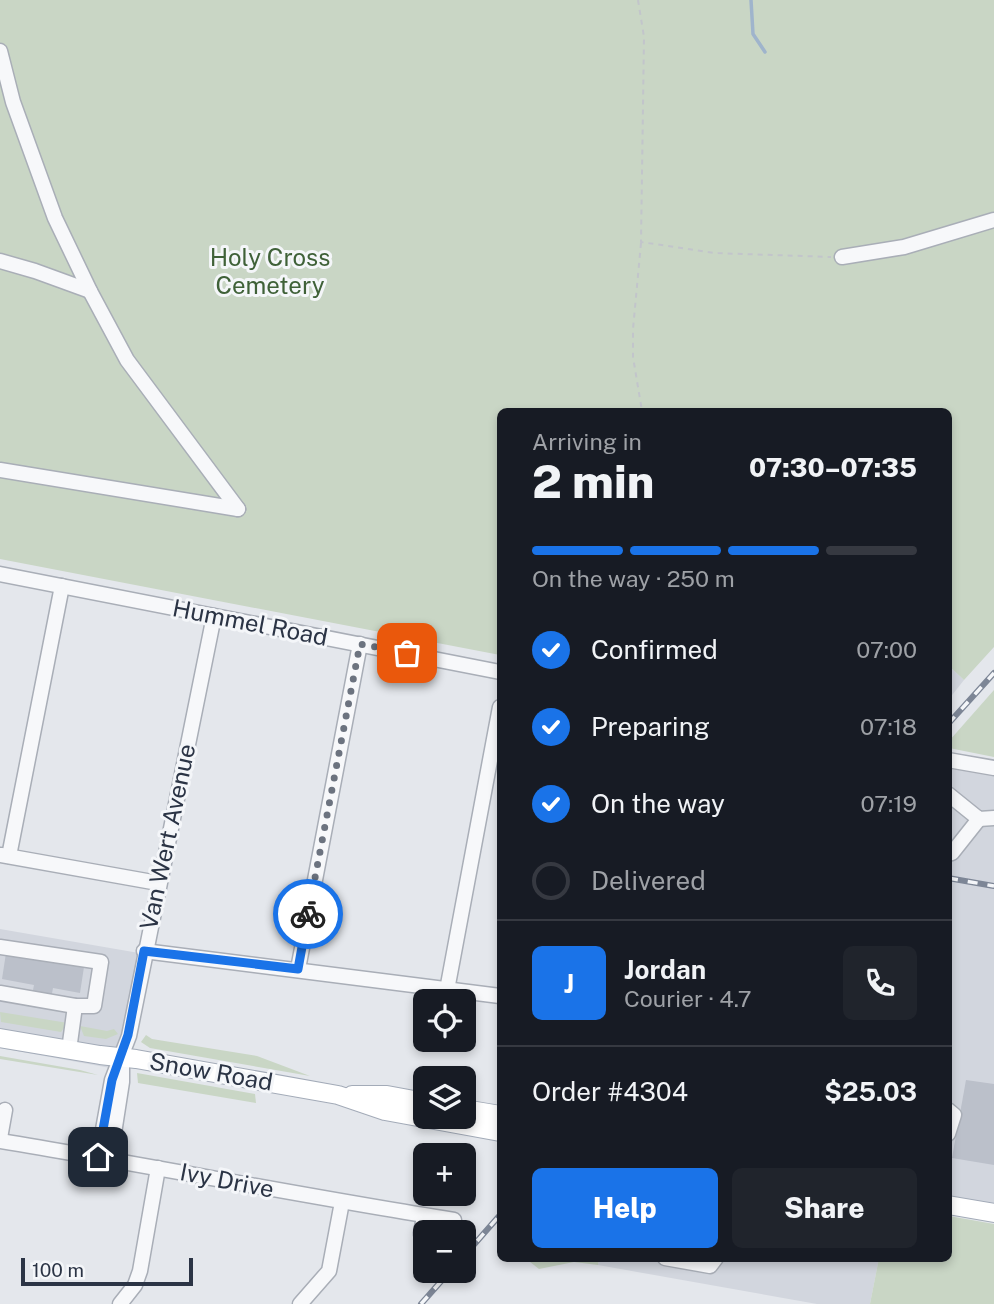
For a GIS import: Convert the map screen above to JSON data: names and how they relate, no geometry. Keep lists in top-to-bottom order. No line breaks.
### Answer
{"streets":{"main road":["Snow Road"],"street":["Hummel Road","Van Wert Avenue","Ivy Drive"]},"crossings":[["Hummel Road","Van Wert Avenue"],["Van Wert Avenue","Snow Road"],["Van Wert Avenue","Ivy Drive"]],"parks":["Holy Cross Cemetery"],"scale_bar":"100 m","page":{"heading":["2 min","Arriving in","07:30–07:35"],"panel":["Jordan","Courier · 4.7","Order #4304","$25.03"],"bar":"On the way · 250 m","list":[["Confirmed","07:00"],["Preparing","07:18"],["On the way","07:19"],"Delivered"],"round":"J","map_buttons":["+","−"],"buttons":["Help","Share"],"scale":"100 m"}}
